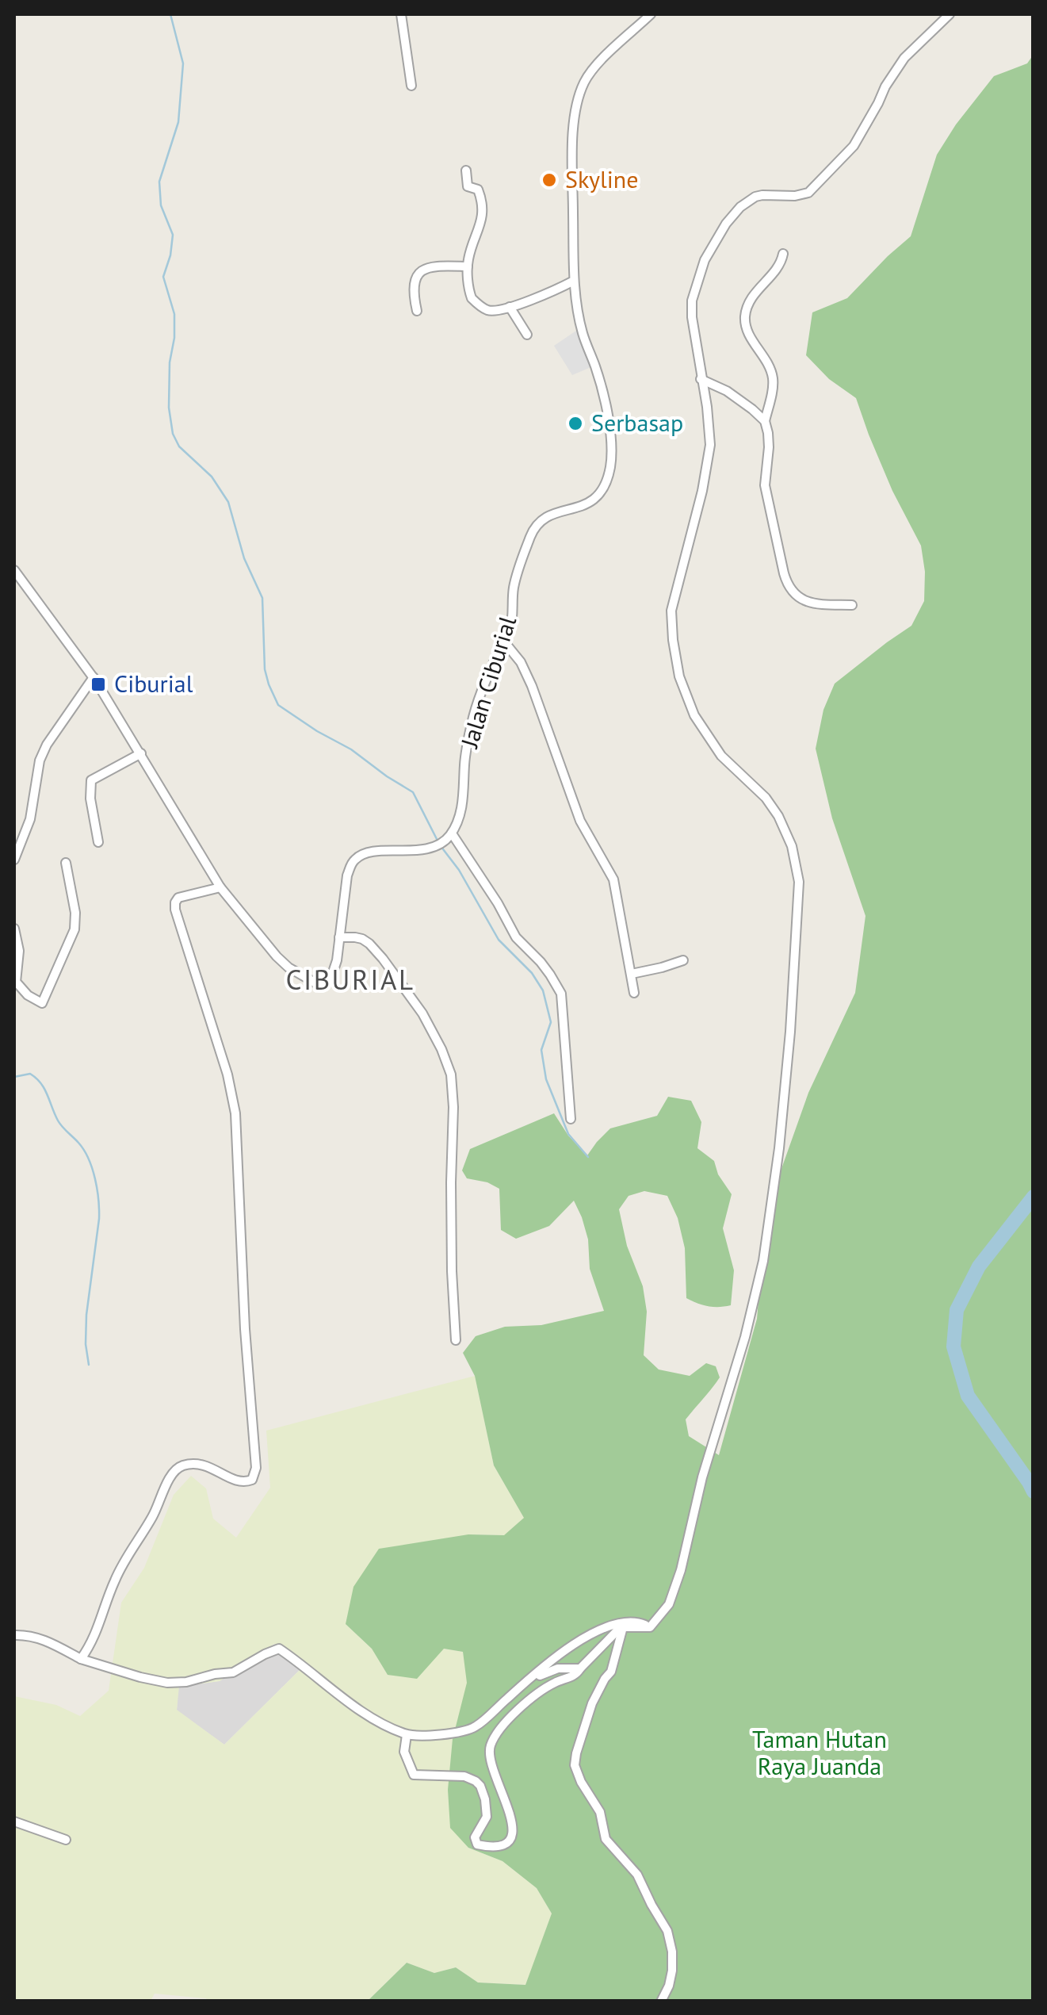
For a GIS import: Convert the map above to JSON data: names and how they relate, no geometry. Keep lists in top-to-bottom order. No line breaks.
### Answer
{"streets":{"street":["Jalan Ciburial"]},"districts":["CIBURIAL"],"parks":["Taman Hutan Raya Juanda"],"places":{"other":["Skyline","Serbasap"],"transit":["Ciburial"]}}
